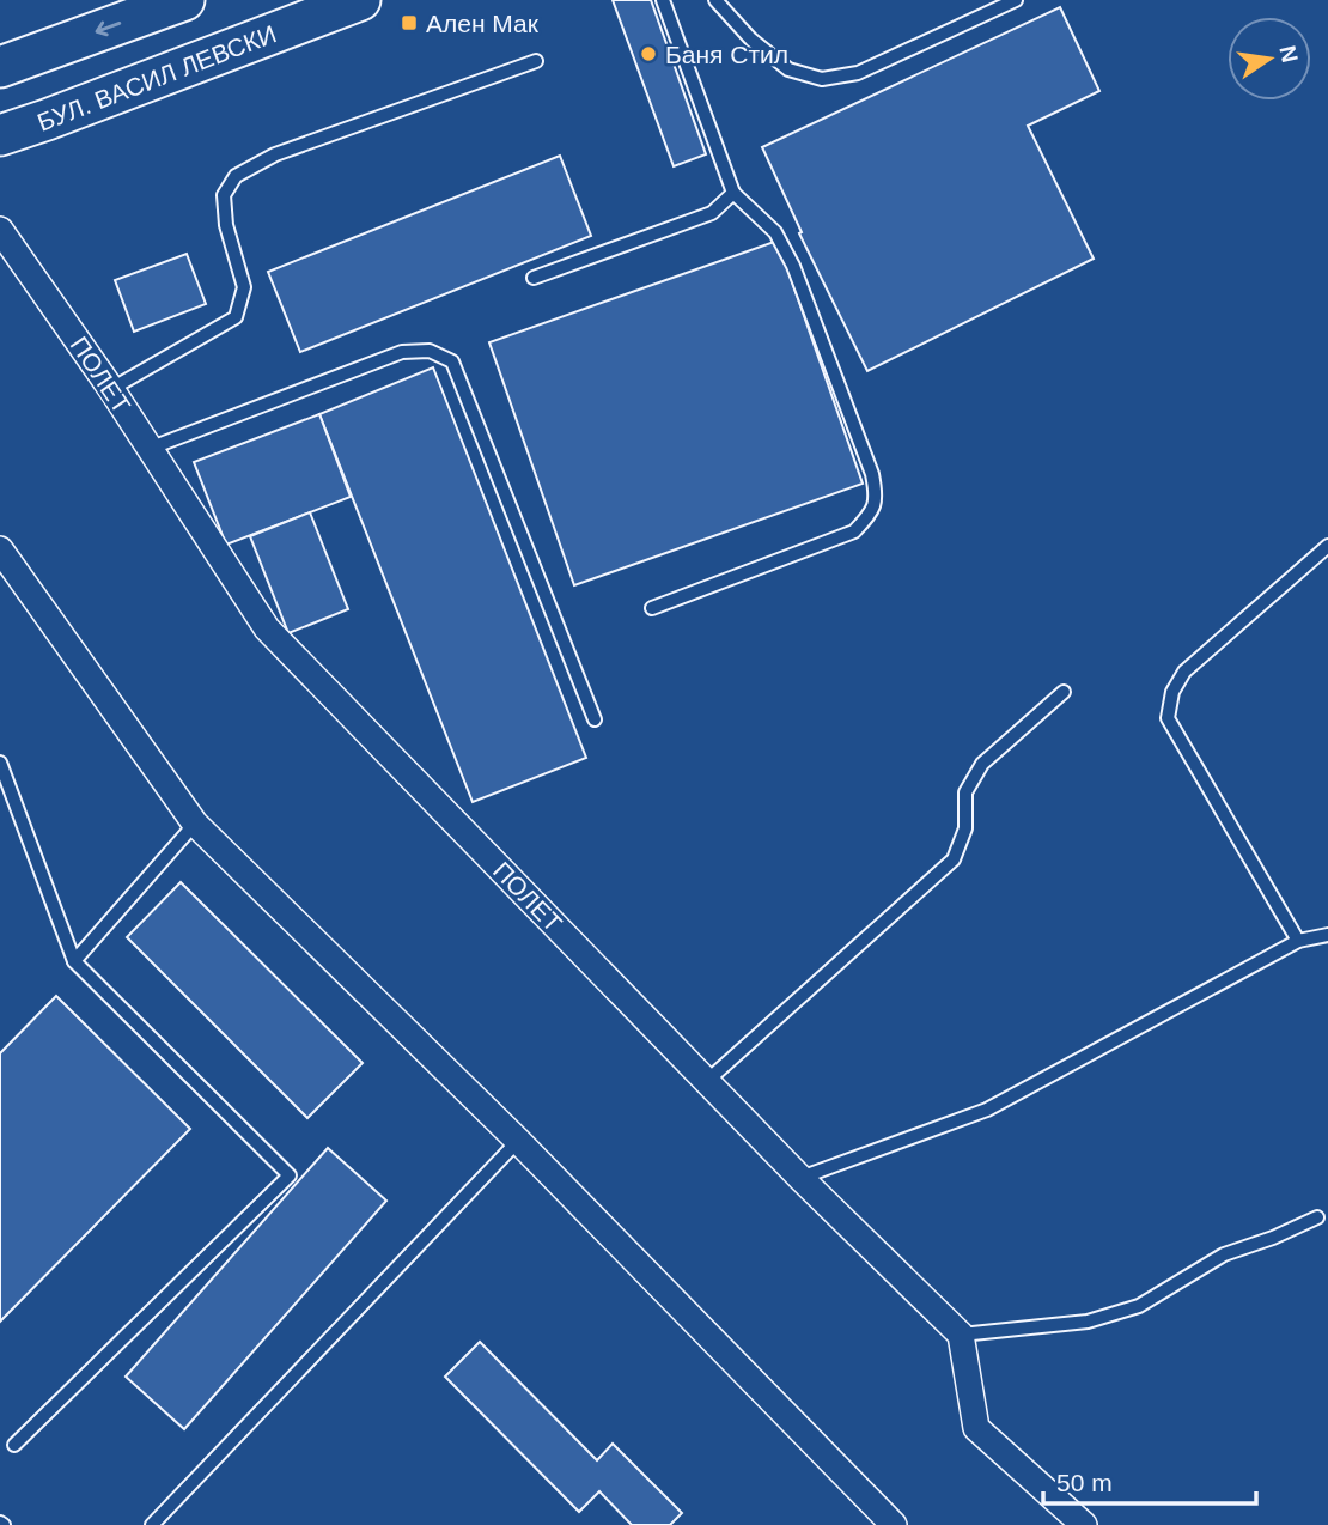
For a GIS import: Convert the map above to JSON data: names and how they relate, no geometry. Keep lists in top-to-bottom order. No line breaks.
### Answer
{"streets":{"main road":["БУЛ. ВАСИЛ ЛЕВСКИ"],"street":["ПОЛЕТ"]},"places":{"transit":["Ален Мак"],"other":["Баня Стил"]},"scale_bar":"50 m","north":"right"}
